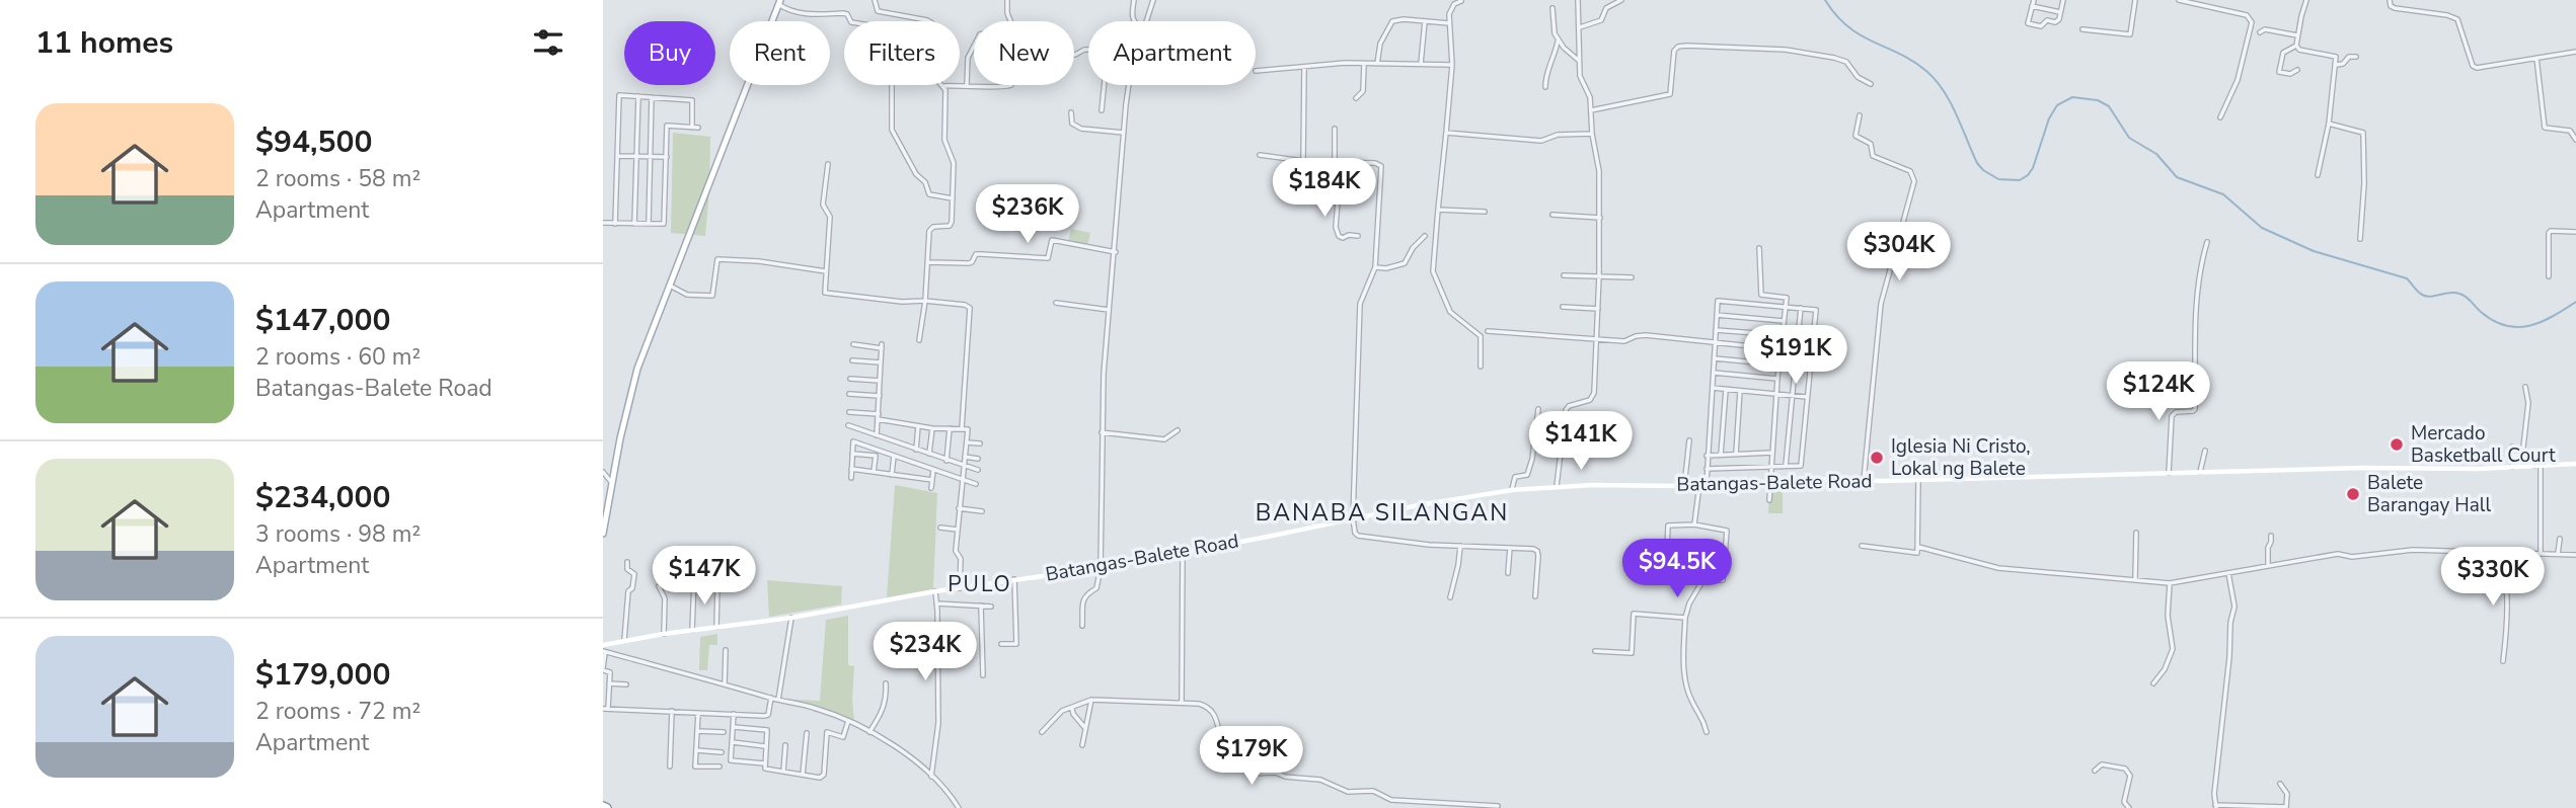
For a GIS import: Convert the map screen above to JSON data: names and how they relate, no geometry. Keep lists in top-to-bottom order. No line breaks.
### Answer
{"streets":{"main road":["Batangas-Balete Road"]},"districts":["BANABA SILANGAN","PULO"],"places":["Mercado Basketball Court","Iglesia Ni Cristo, Lokal ng Balete","Balete Barangay Hall"],"page":{"heading":"11 homes","chip":["Buy","Rent","Filters","New","Apartment"],"list":[{"name":"$94,500","note":"2 rooms · 58 m² · Apartment"},{"name":"$147,000","note":"2 rooms · 60 m² · Batangas-Balete Road"},{"name":"$234,000","note":"3 rooms · 98 m² · Apartment"},{"name":"$179,000","note":"2 rooms · 72 m² · Apartment"}],"price":["$184K","$236K","$304K","$191K","$124K","$141K","$94.5K","$147K","$330K","$234K","$179K"]}}
